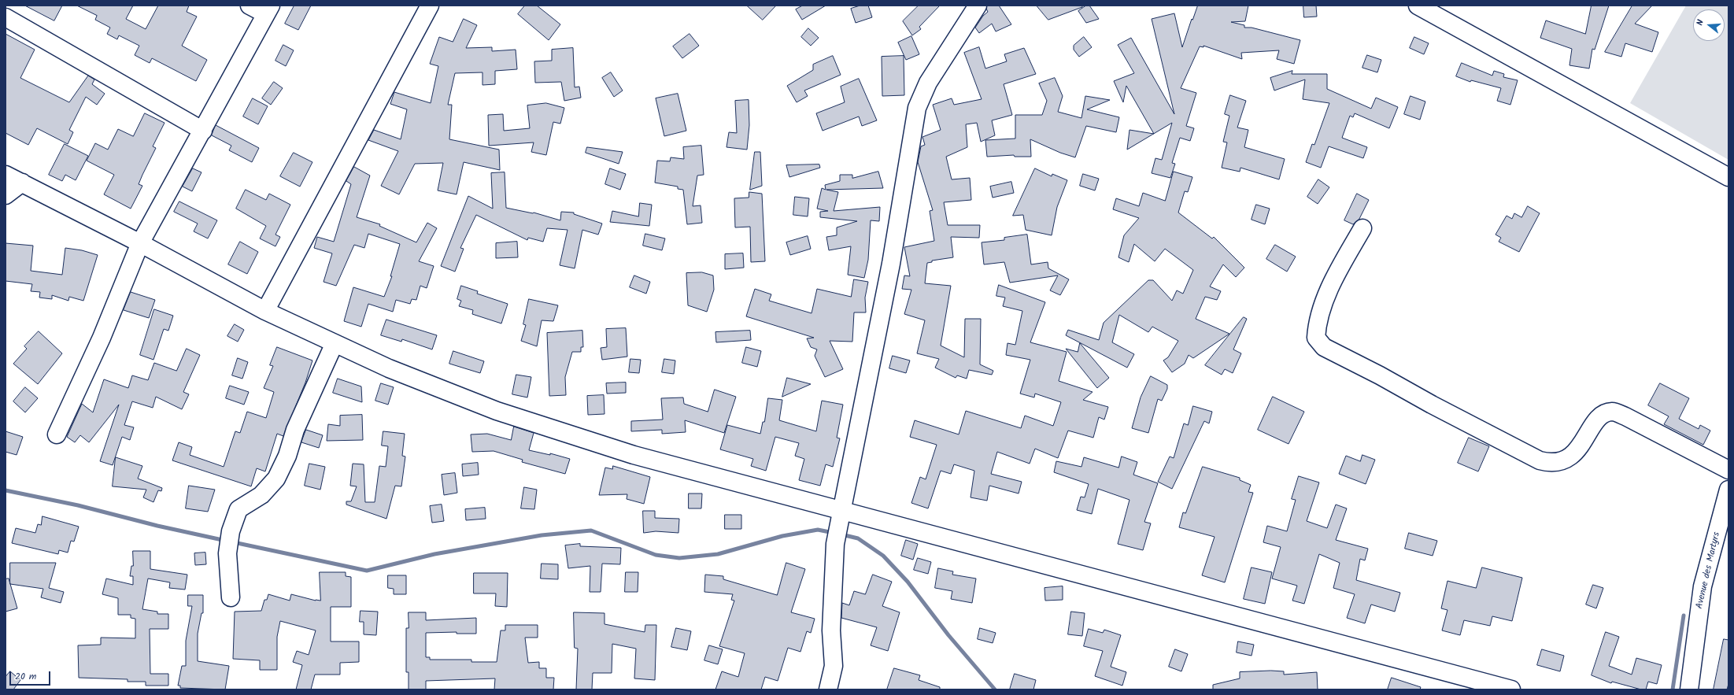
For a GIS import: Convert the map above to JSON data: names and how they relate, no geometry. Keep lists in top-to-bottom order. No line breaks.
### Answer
{"streets":{"street":["Avenue des Martyrs"]},"scale_bar":"20 m","north":"left"}
